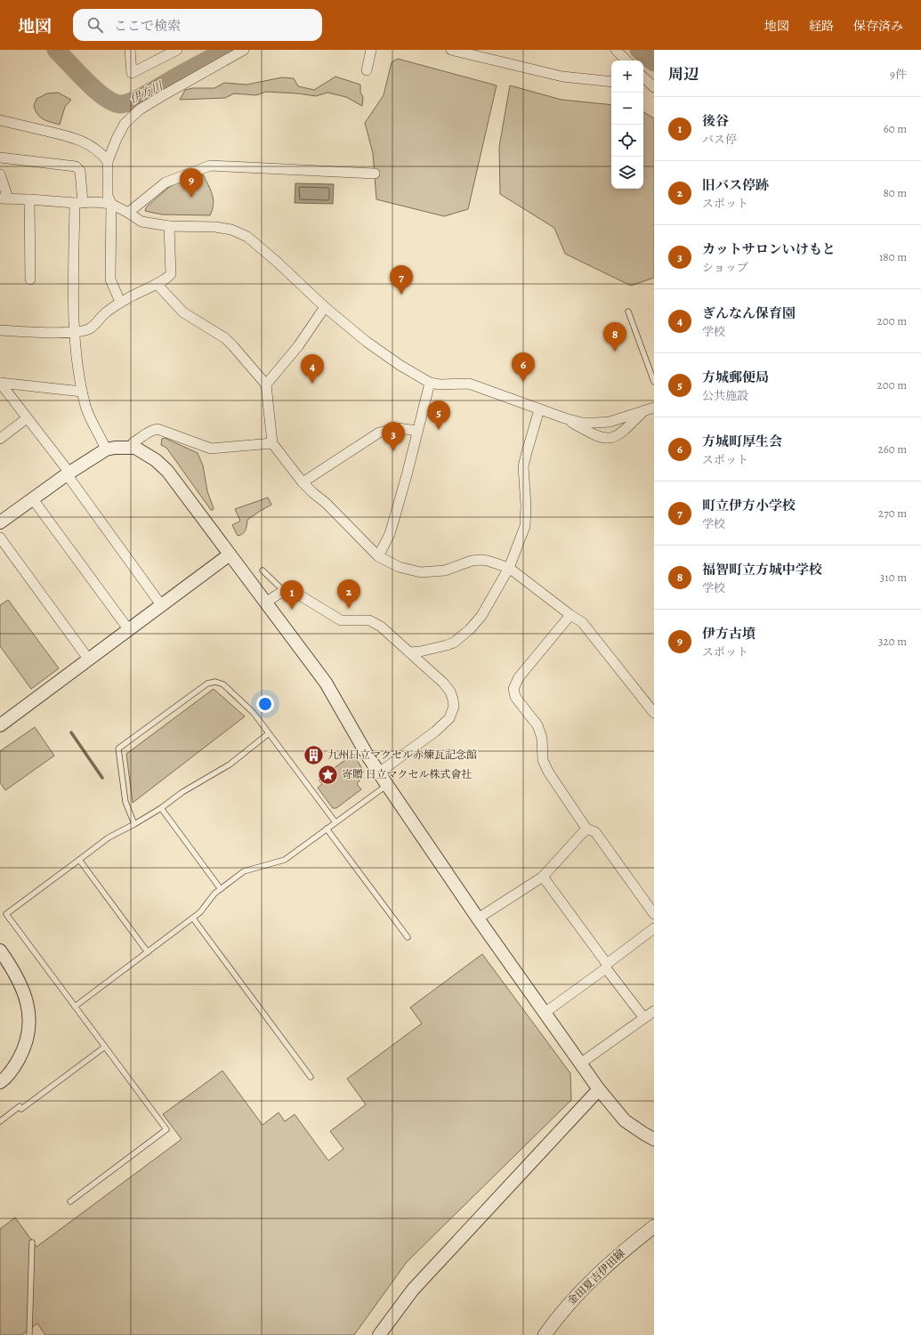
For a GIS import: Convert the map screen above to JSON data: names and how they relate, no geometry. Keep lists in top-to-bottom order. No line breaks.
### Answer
{"streets":{"main road":["金田夏吉伊田線"]},"water":["伊方川"],"places":{"building":["九州日立マクセル赤煉瓦記念館"],"place":["寄贈 日立マクセル株式會社"]},"page":{"header":"地図","search":"ここで検索","nav":["地図","経路","保存済み"],"heading":["周辺","9件"],"map_buttons":["+","−"],"list":[{"mark":"1","name":"後谷","note":"バス停","value":"60 m"},{"mark":"2","name":"旧バス停跡","note":"スポット","value":"80 m"},{"mark":"3","name":"カットサロンいけもと","note":"ショップ","value":"180 m"},{"mark":"4","name":"ぎんなん保育園","note":"学校","value":"200 m"},{"mark":"5","name":"方城郵便局","note":"公共施設","value":"200 m"},{"mark":"6","name":"方城町厚生会","note":"スポット","value":"260 m"},{"mark":"7","name":"町立伊方小学校","note":"学校","value":"270 m"},{"mark":"8","name":"福智町立方城中学校","note":"学校","value":"310 m"},{"mark":"9","name":"伊方古墳","note":"スポット","value":"320 m"}],"pins":["9","7","8","6","4","5","3","2","1"]}}
